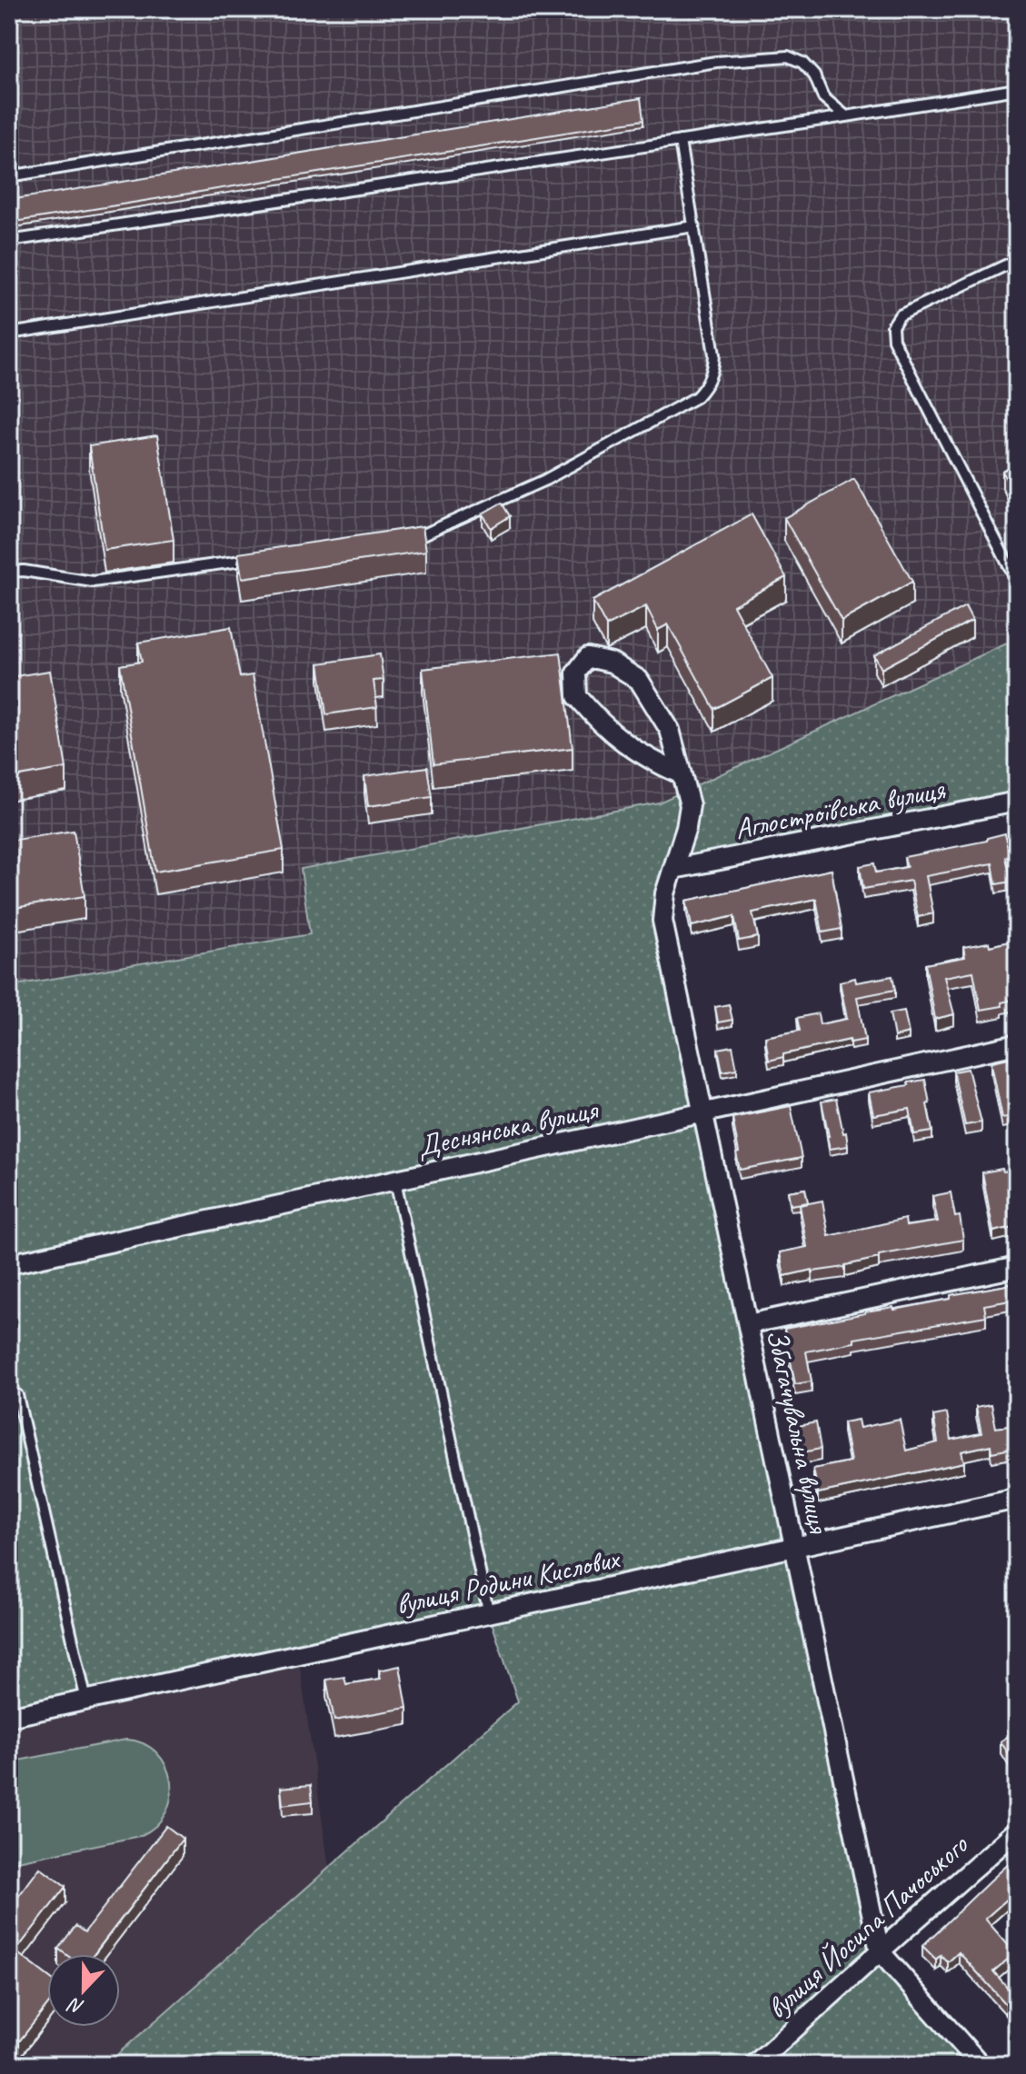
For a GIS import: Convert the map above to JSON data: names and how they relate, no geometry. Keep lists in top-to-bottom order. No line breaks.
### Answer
{"streets":{"street":["Аглостроївська вулиця","Деснянська вулиця","Збагачувальна вулиця","вулиця Родини Кислових","вулиця Йосипа Пачоського"]},"crossings":[["Аглостроївська вулиця","Збагачувальна вулиця"],["Деснянська вулиця","Збагачувальна вулиця"],["Збагачувальна вулиця","вулиця Родини Кислових"],["Збагачувальна вулиця","вулиця Йосипа Пачоського"]],"north":"bottom"}
